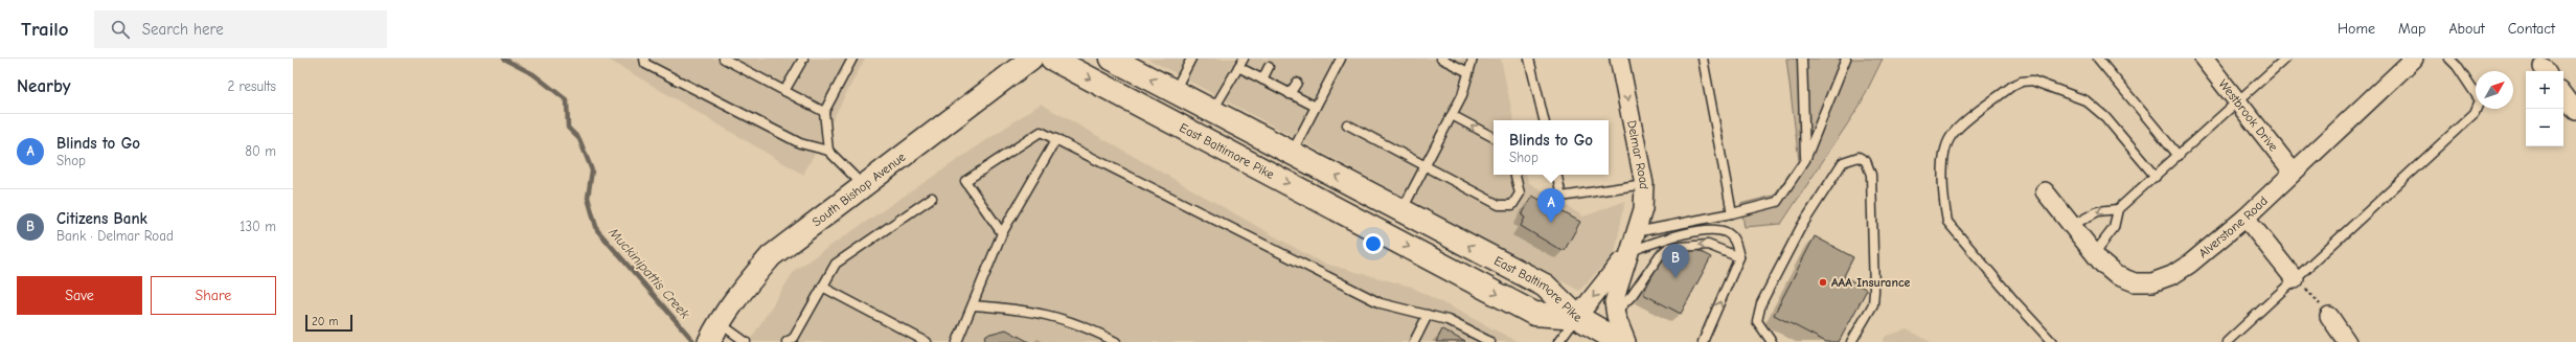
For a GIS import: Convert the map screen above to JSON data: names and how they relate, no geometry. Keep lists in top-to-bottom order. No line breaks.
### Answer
{"streets":{"main road":["East Baltimore Pike"],"street":["Westbrook Drive","Delmar Road","South Bishop Avenue","Alverstone Road"]},"crossings":[["Westbrook Drive","Alverstone Road"],["East Baltimore Pike","Delmar Road"]],"one_way":["Delmar Road"],"water":["Muckinipattis Creek"],"places":["AAA Insurance"],"scale_bar":"20 m","north":"top right","page":{"header":"Trailo","search":"Search here","nav":["Home","Map","About","Contact"],"heading":["Nearby","2 results"],"map_buttons":["+","−"],"list":[{"mark":"A","name":"Blinds to Go","note":"Shop","value":"80 m"},{"mark":"B","name":"Citizens Bank","note":"Bank · Delmar Road","value":"130 m"}],"popup":["Blinds to Go","Shop"],"pins":["A","B"],"buttons":["Save","Share"],"scale":"20 m"}}
